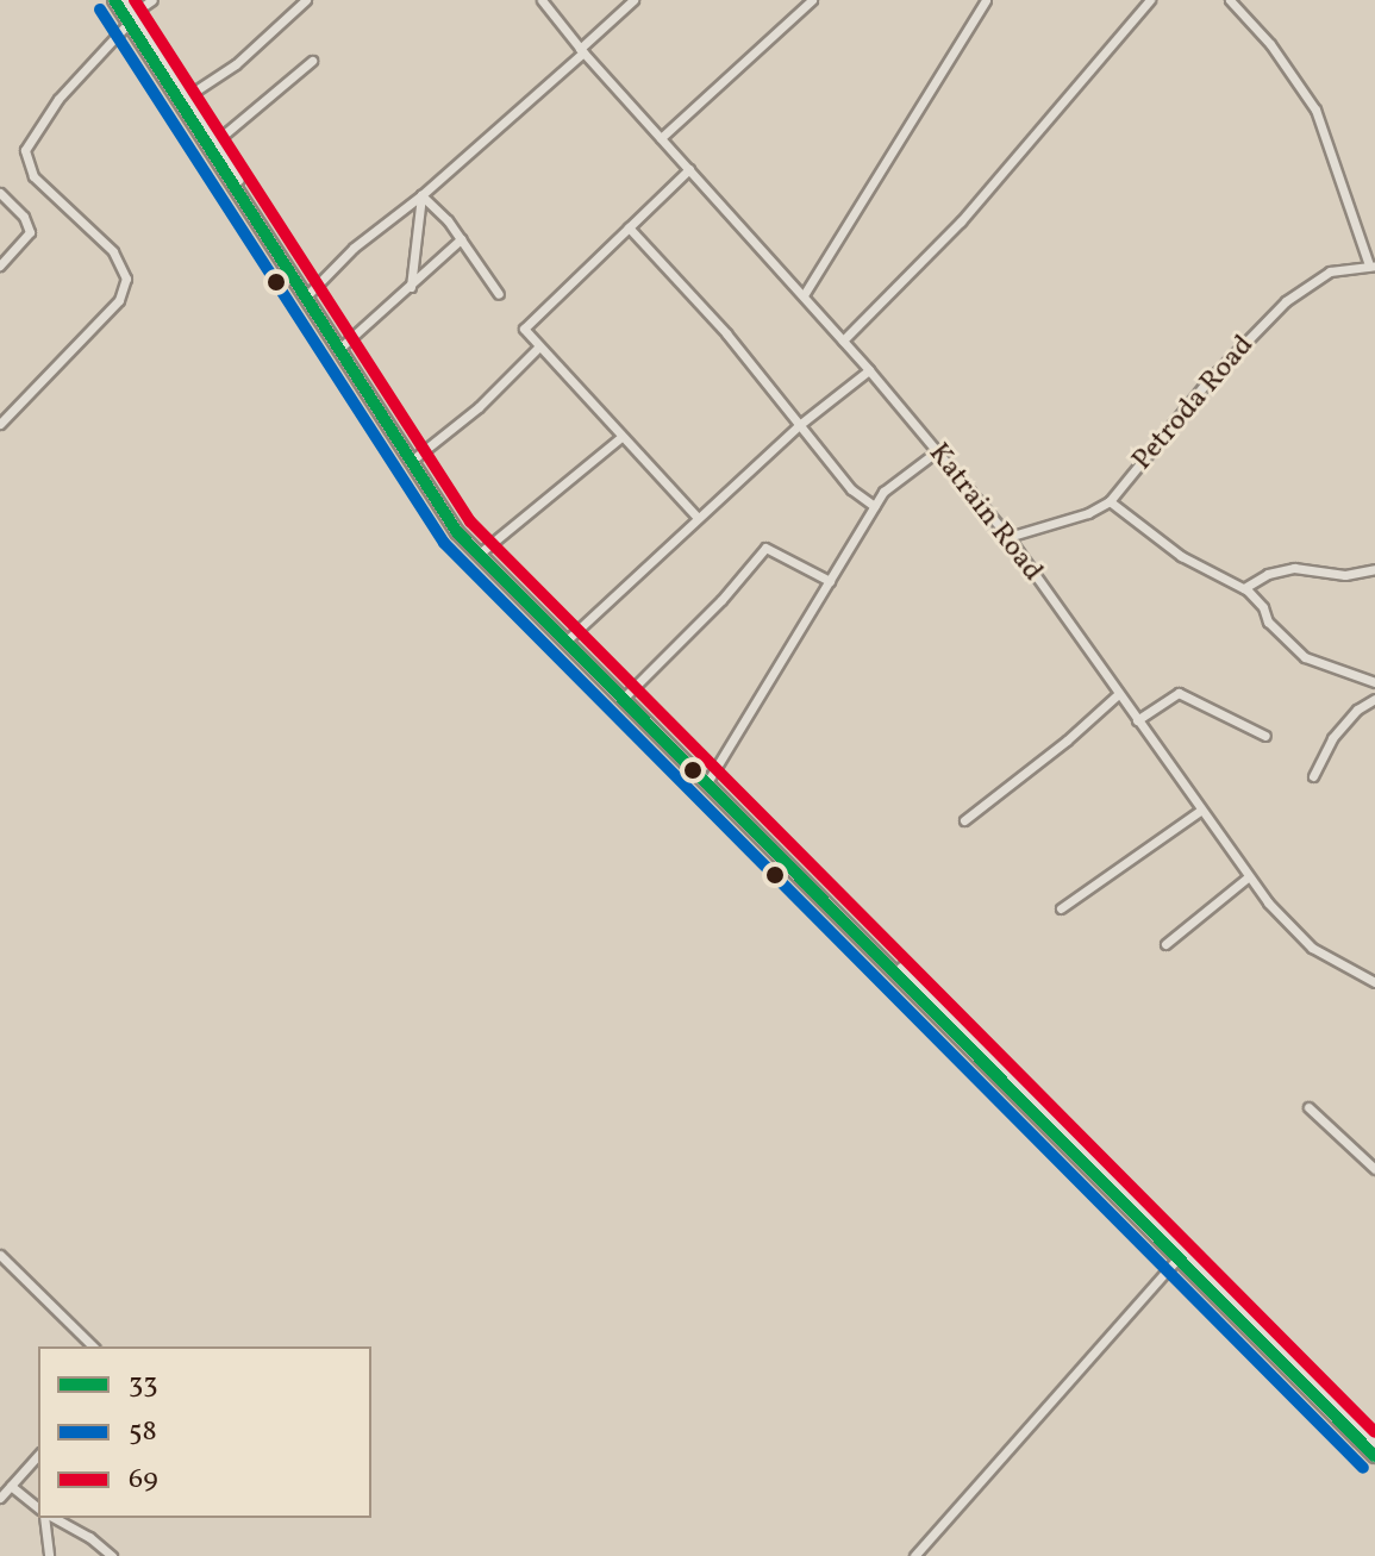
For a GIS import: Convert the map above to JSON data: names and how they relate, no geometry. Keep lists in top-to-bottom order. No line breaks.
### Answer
{"streets":{"street":["Petroda Road","Katrain Road"]},"crossings":[["Petroda Road","Katrain Road"]],"lines":["transit line 33","transit line 69","transit line 58"],"legend":["33","58","69"]}
